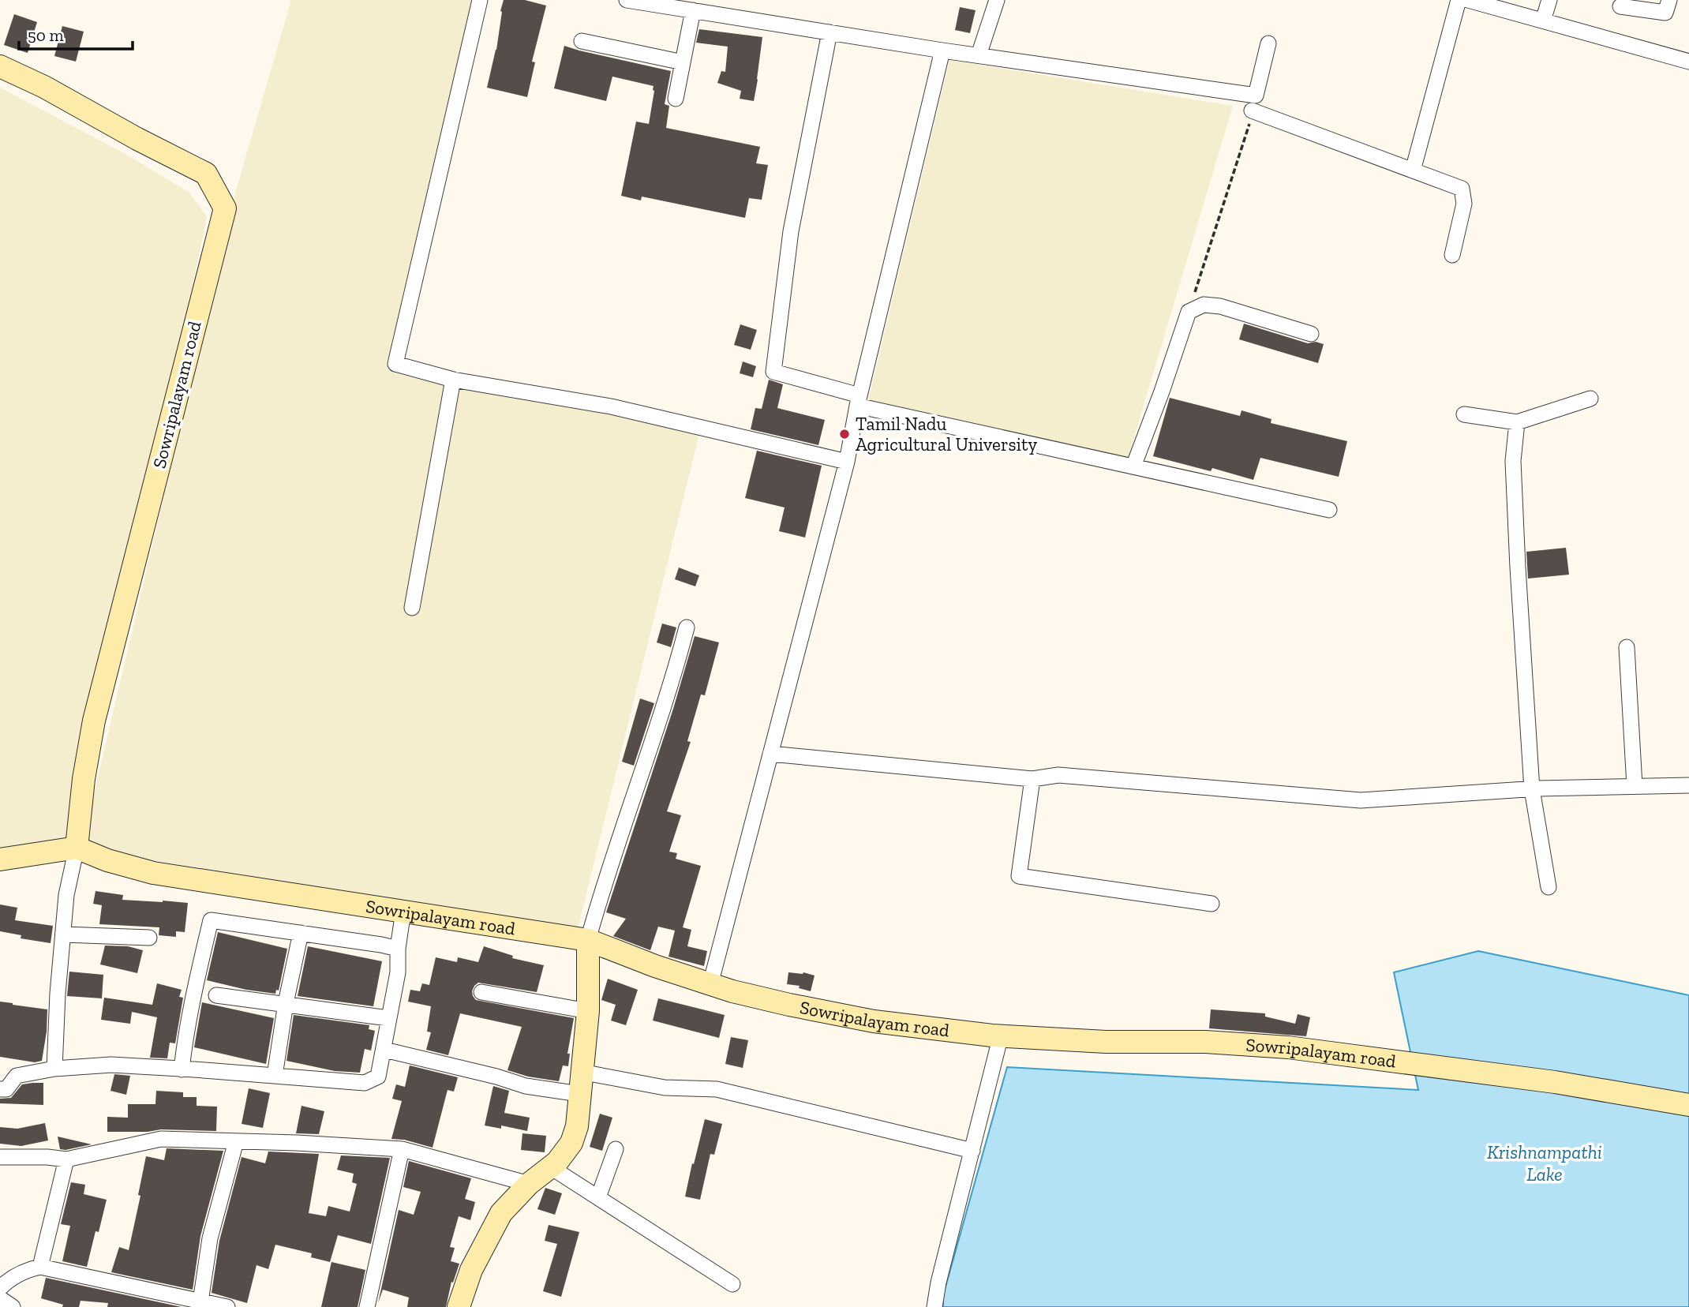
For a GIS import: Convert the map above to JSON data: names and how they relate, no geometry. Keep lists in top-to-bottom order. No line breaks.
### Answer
{"streets":{"street":["Sowripalayam road"]},"water":["Krishnampathi Lake"],"places":["Tamil Nadu Agricultural University"],"scale_bar":"50 m"}
